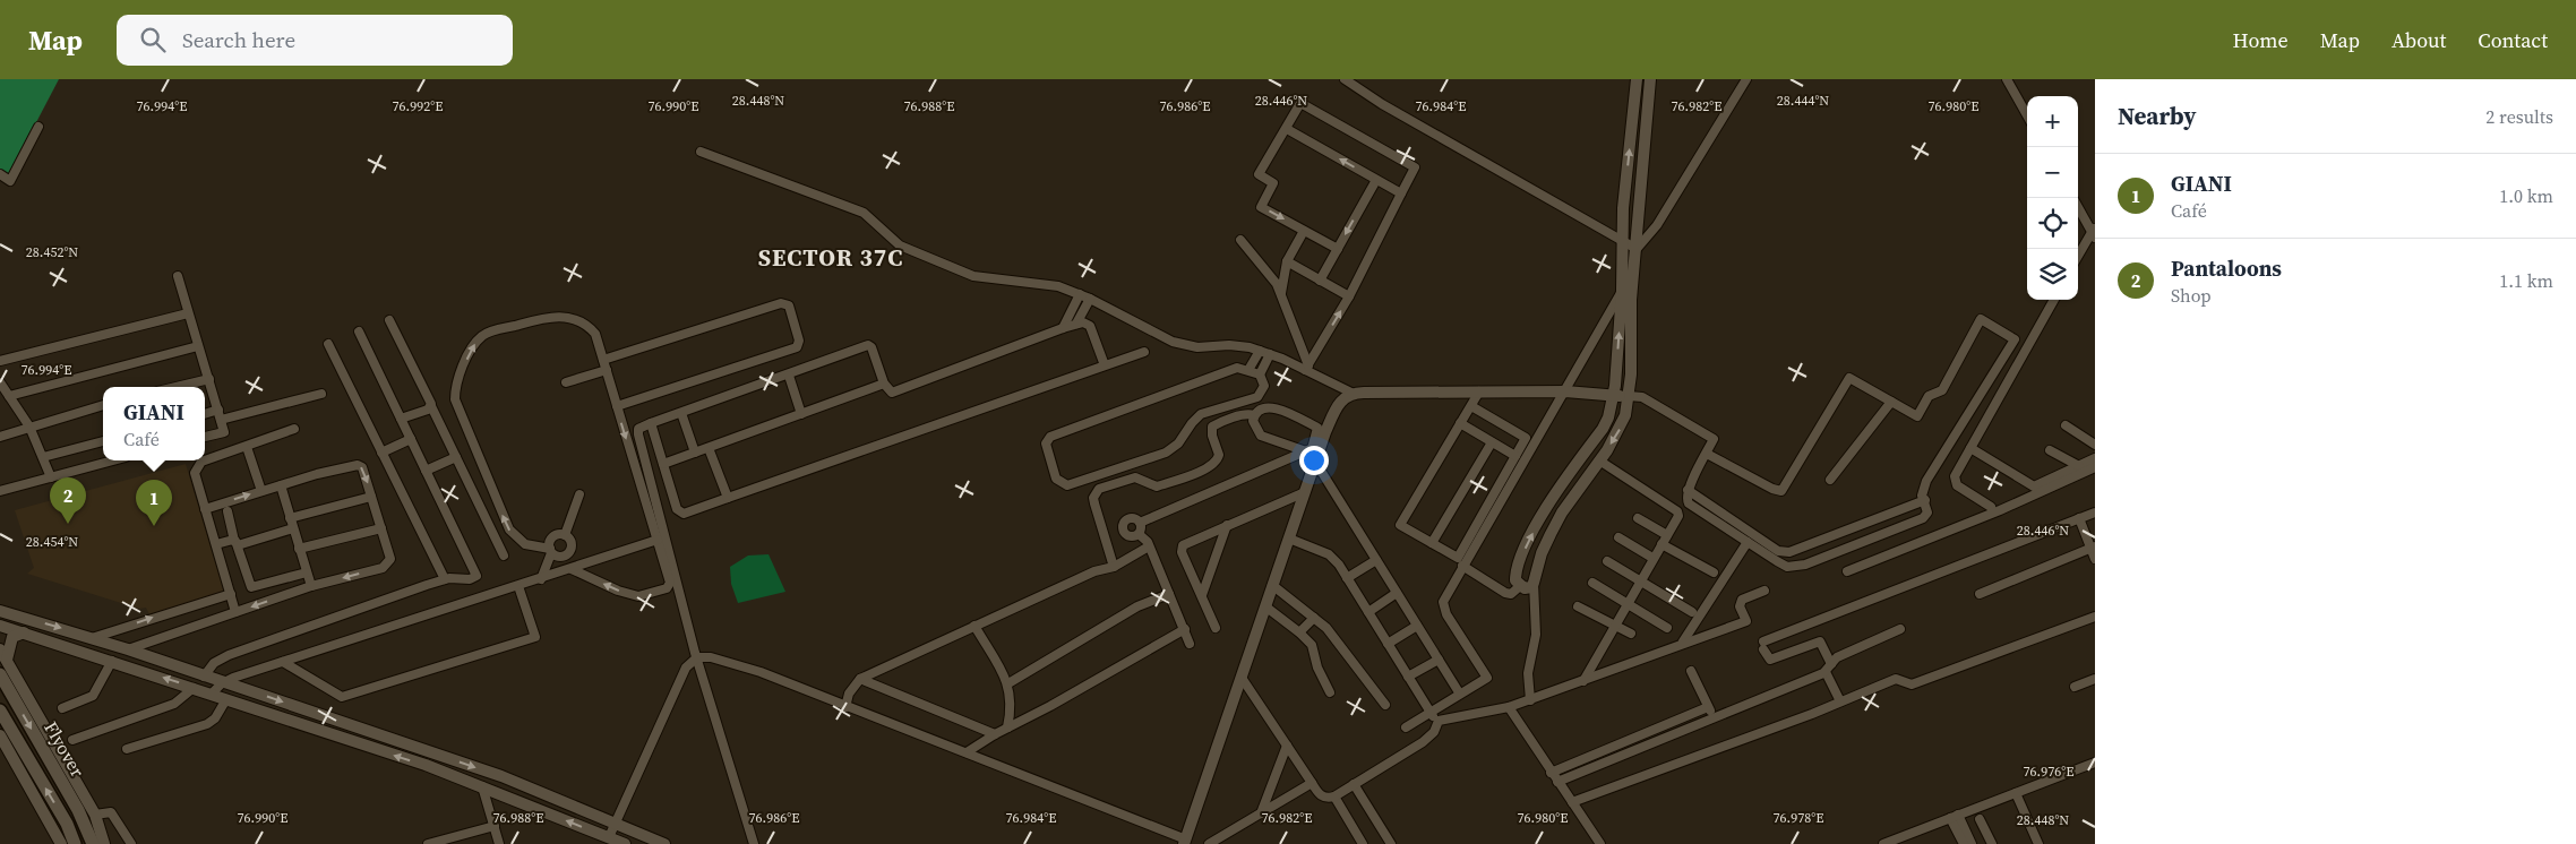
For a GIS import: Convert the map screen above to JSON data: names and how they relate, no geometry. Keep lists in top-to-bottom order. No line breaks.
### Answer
{"streets":{"main road":["Flyover"]},"districts":["SECTOR 37C"],"page":{"header":"Map","search":"Search here","nav":["Home","Map","About","Contact"],"heading":["Nearby","2 results"],"map_buttons":["+","−"],"list":[{"mark":"1","name":"GIANI","note":"Café","value":"1.0 km"},{"mark":"2","name":"Pantaloons","note":"Shop","value":"1.1 km"}],"popup":["GIANI","Café"],"pins":["2","1"]},"coordinates":["28.446°N","28.448°N","28.444°N","76.994°E","76.992°E","76.990°E","76.988°E","76.986°E","76.984°E","76.982°E","76.980°E","28.452°N","28.454°N","76.976°E","76.978°E"]}
